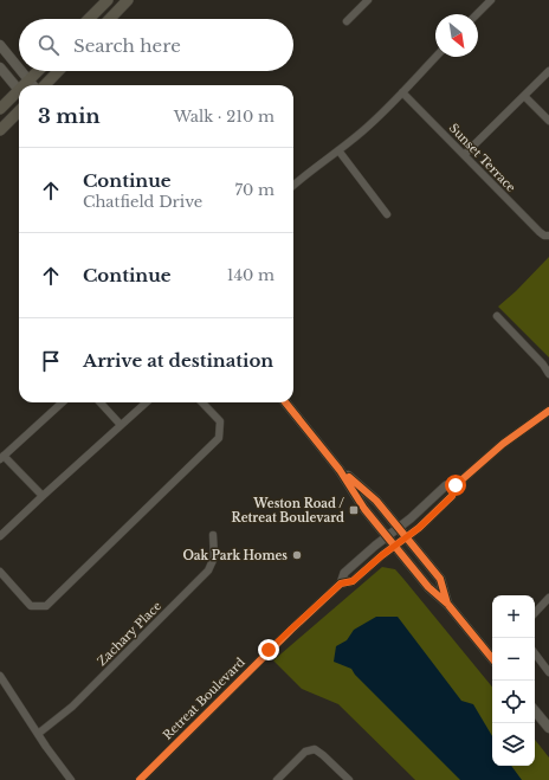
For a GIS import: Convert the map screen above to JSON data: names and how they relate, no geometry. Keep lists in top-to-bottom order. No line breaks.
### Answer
{"streets":{"street":["Sunset Terrace","Zachary Place","Retreat Boulevard"]},"places":{"transit":["Weston Road / Retreat Boulevard"],"other":["Oak Park Homes"]},"north":"bottom right","page":{"search":"Search here","heading":["3 min","Walk · 210 m"],"list":[["Continue","Chatfield Drive","70 m"],["Continue","140 m"],"Arrive at destination"],"map_buttons":["+","−"]}}
